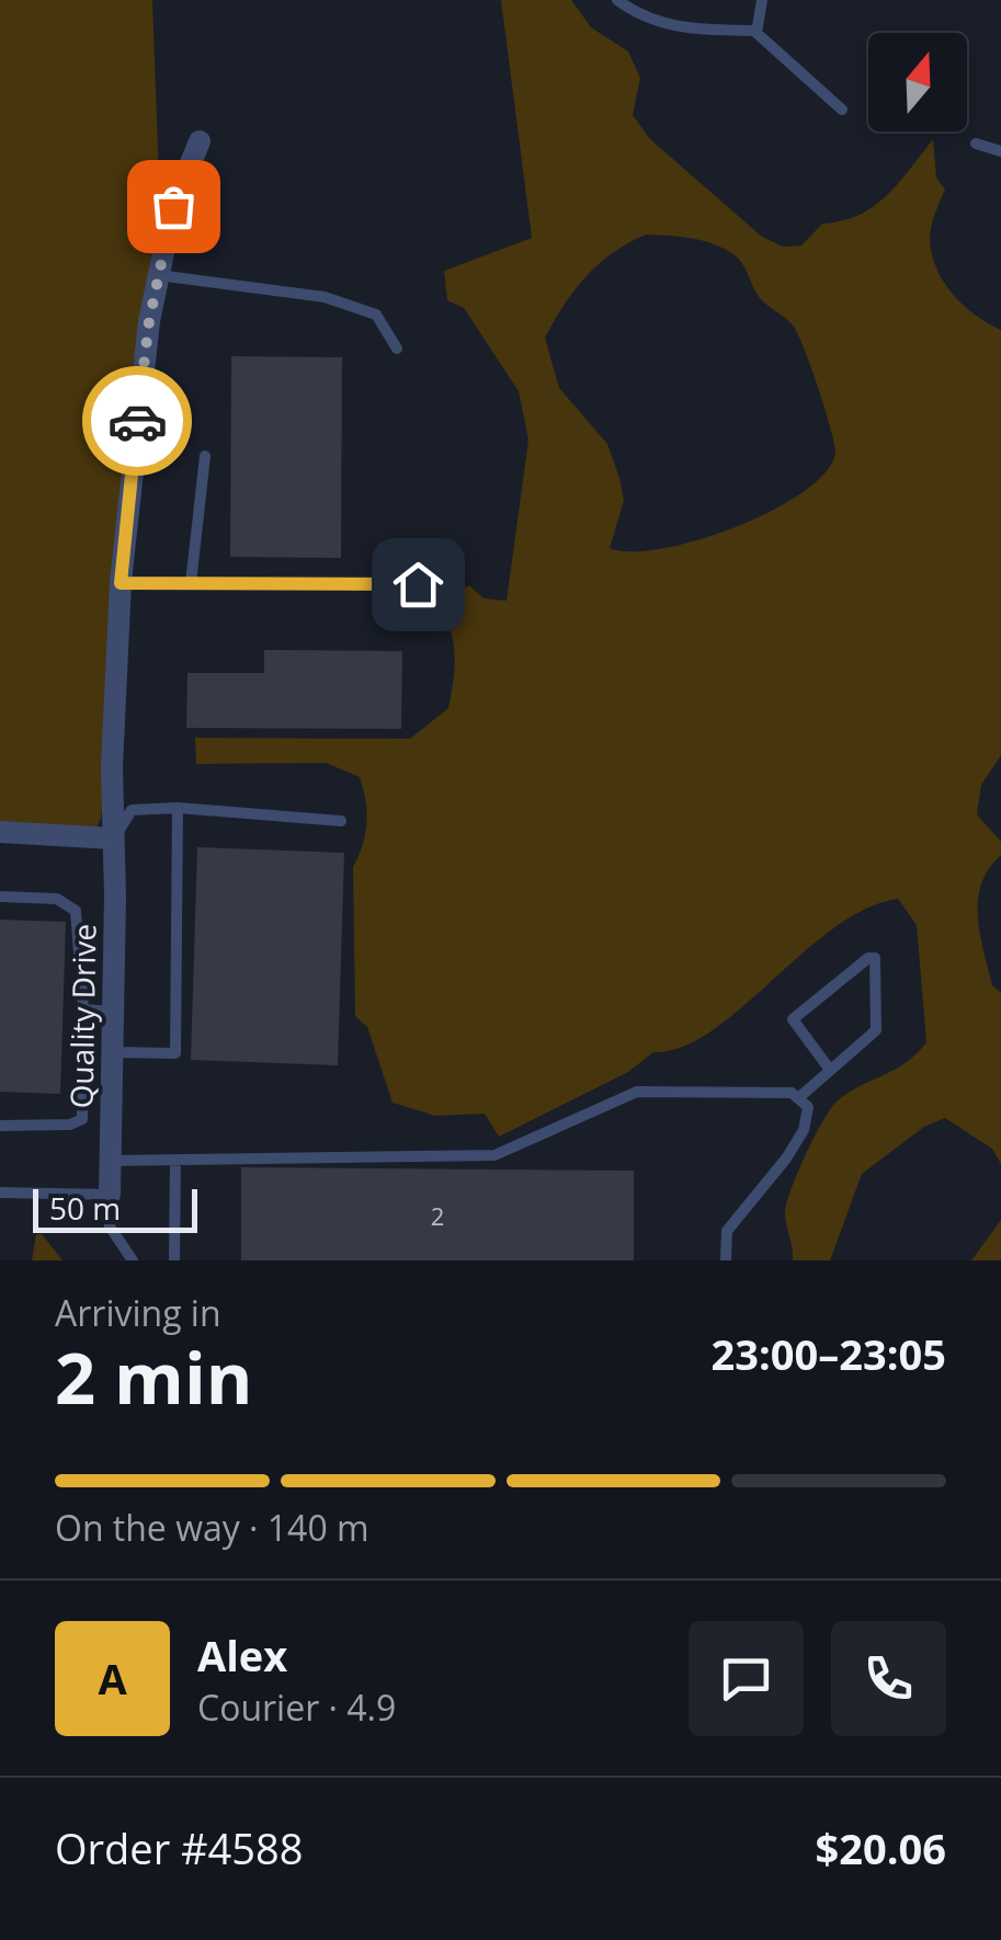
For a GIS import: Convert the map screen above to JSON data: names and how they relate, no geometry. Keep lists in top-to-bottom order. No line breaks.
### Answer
{"streets":{"street":["Quality Drive"]},"house_numbers":["2"],"scale_bar":"50 m","north":"top","page":{"scale":"50 m","heading":["2 min","Arriving in","23:00–23:05"],"panel":["Alex","Courier · 4.9","Order #4588","$20.06"],"bar":"On the way · 140 m","round":"A"}}
